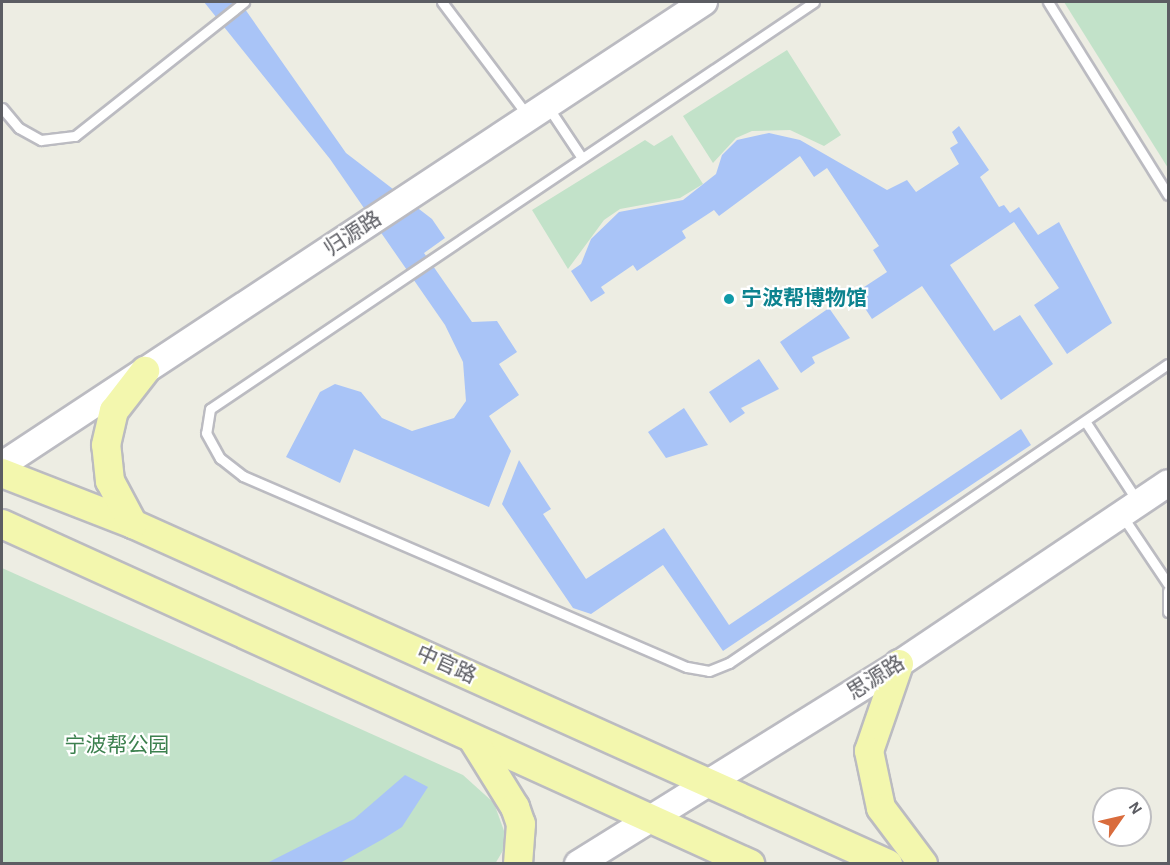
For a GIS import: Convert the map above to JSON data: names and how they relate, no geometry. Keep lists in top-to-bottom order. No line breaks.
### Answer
{"streets":{"main road":["中官路"],"street":["归源路","思源路"]},"crossings":[["中官路","思源路"]],"parks":["宁波帮公园"],"places":["宁波帮博物馆"],"north":"top right"}
